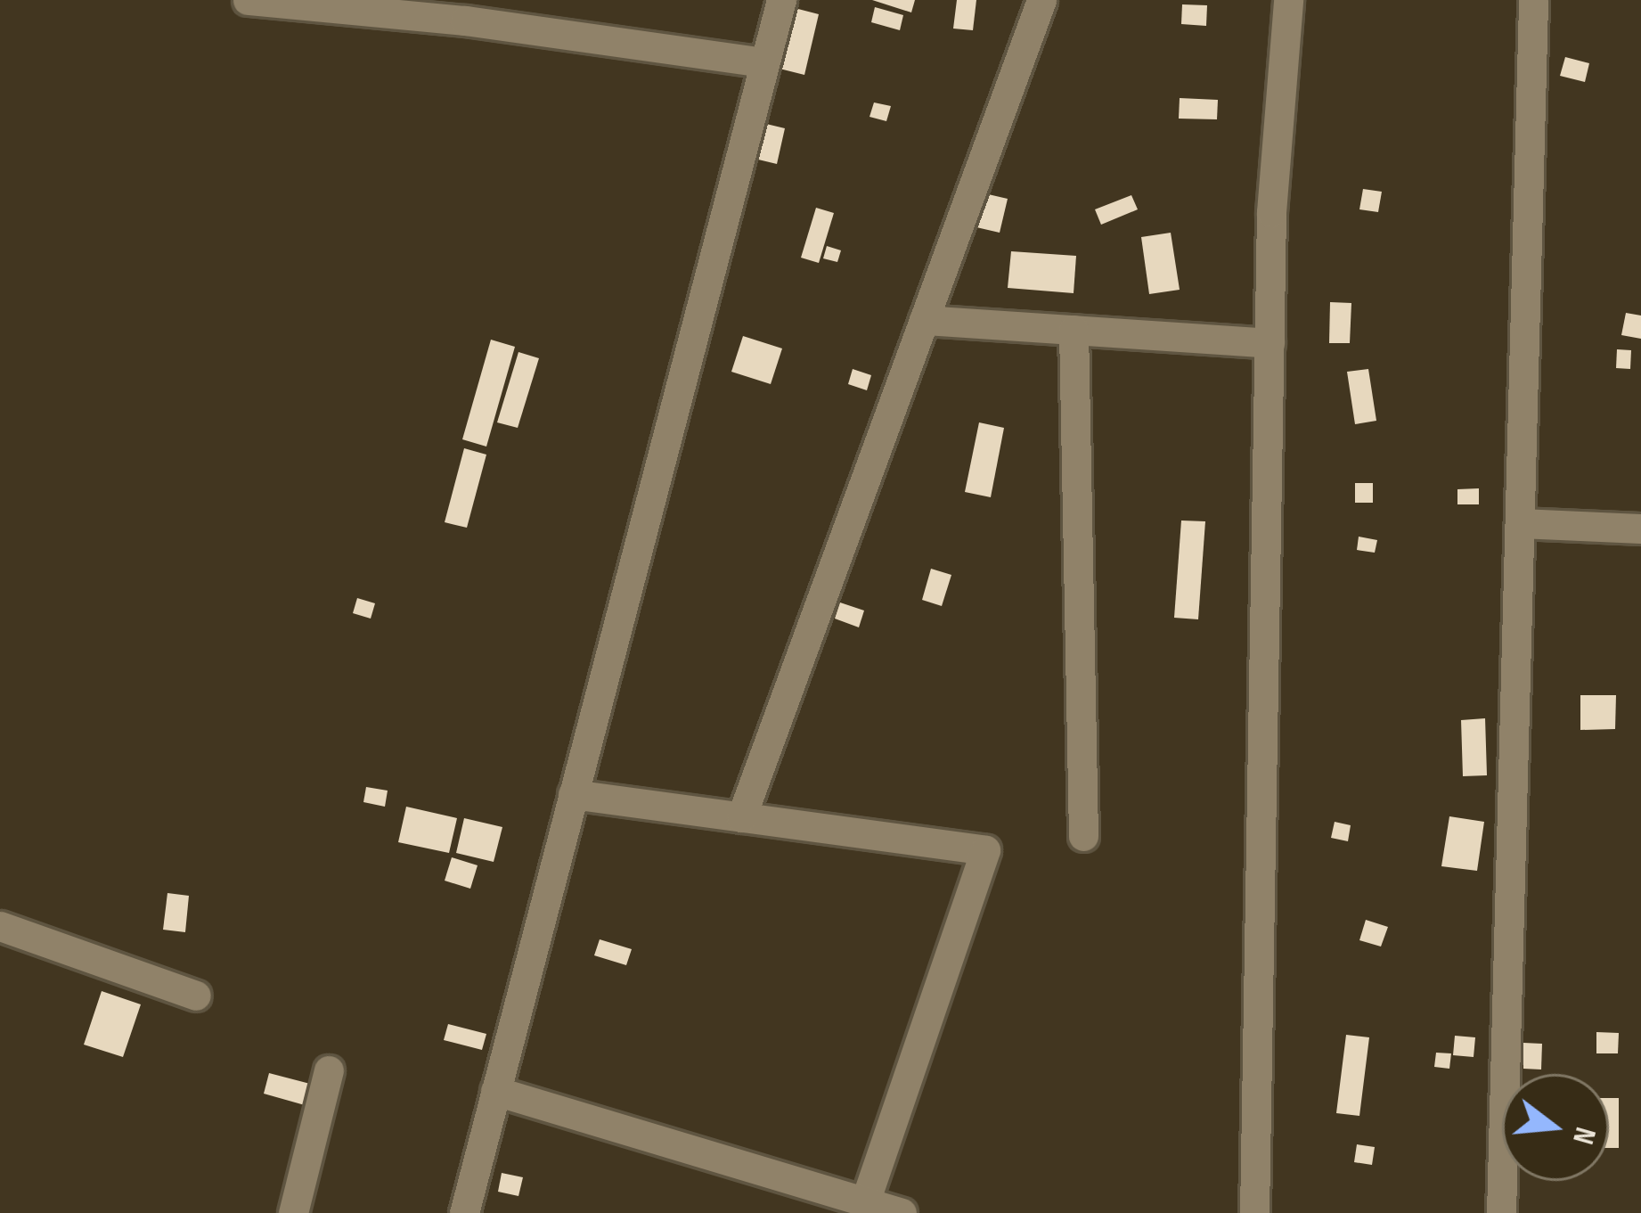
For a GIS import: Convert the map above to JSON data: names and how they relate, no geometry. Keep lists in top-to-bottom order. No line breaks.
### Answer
{"north":"right"}
